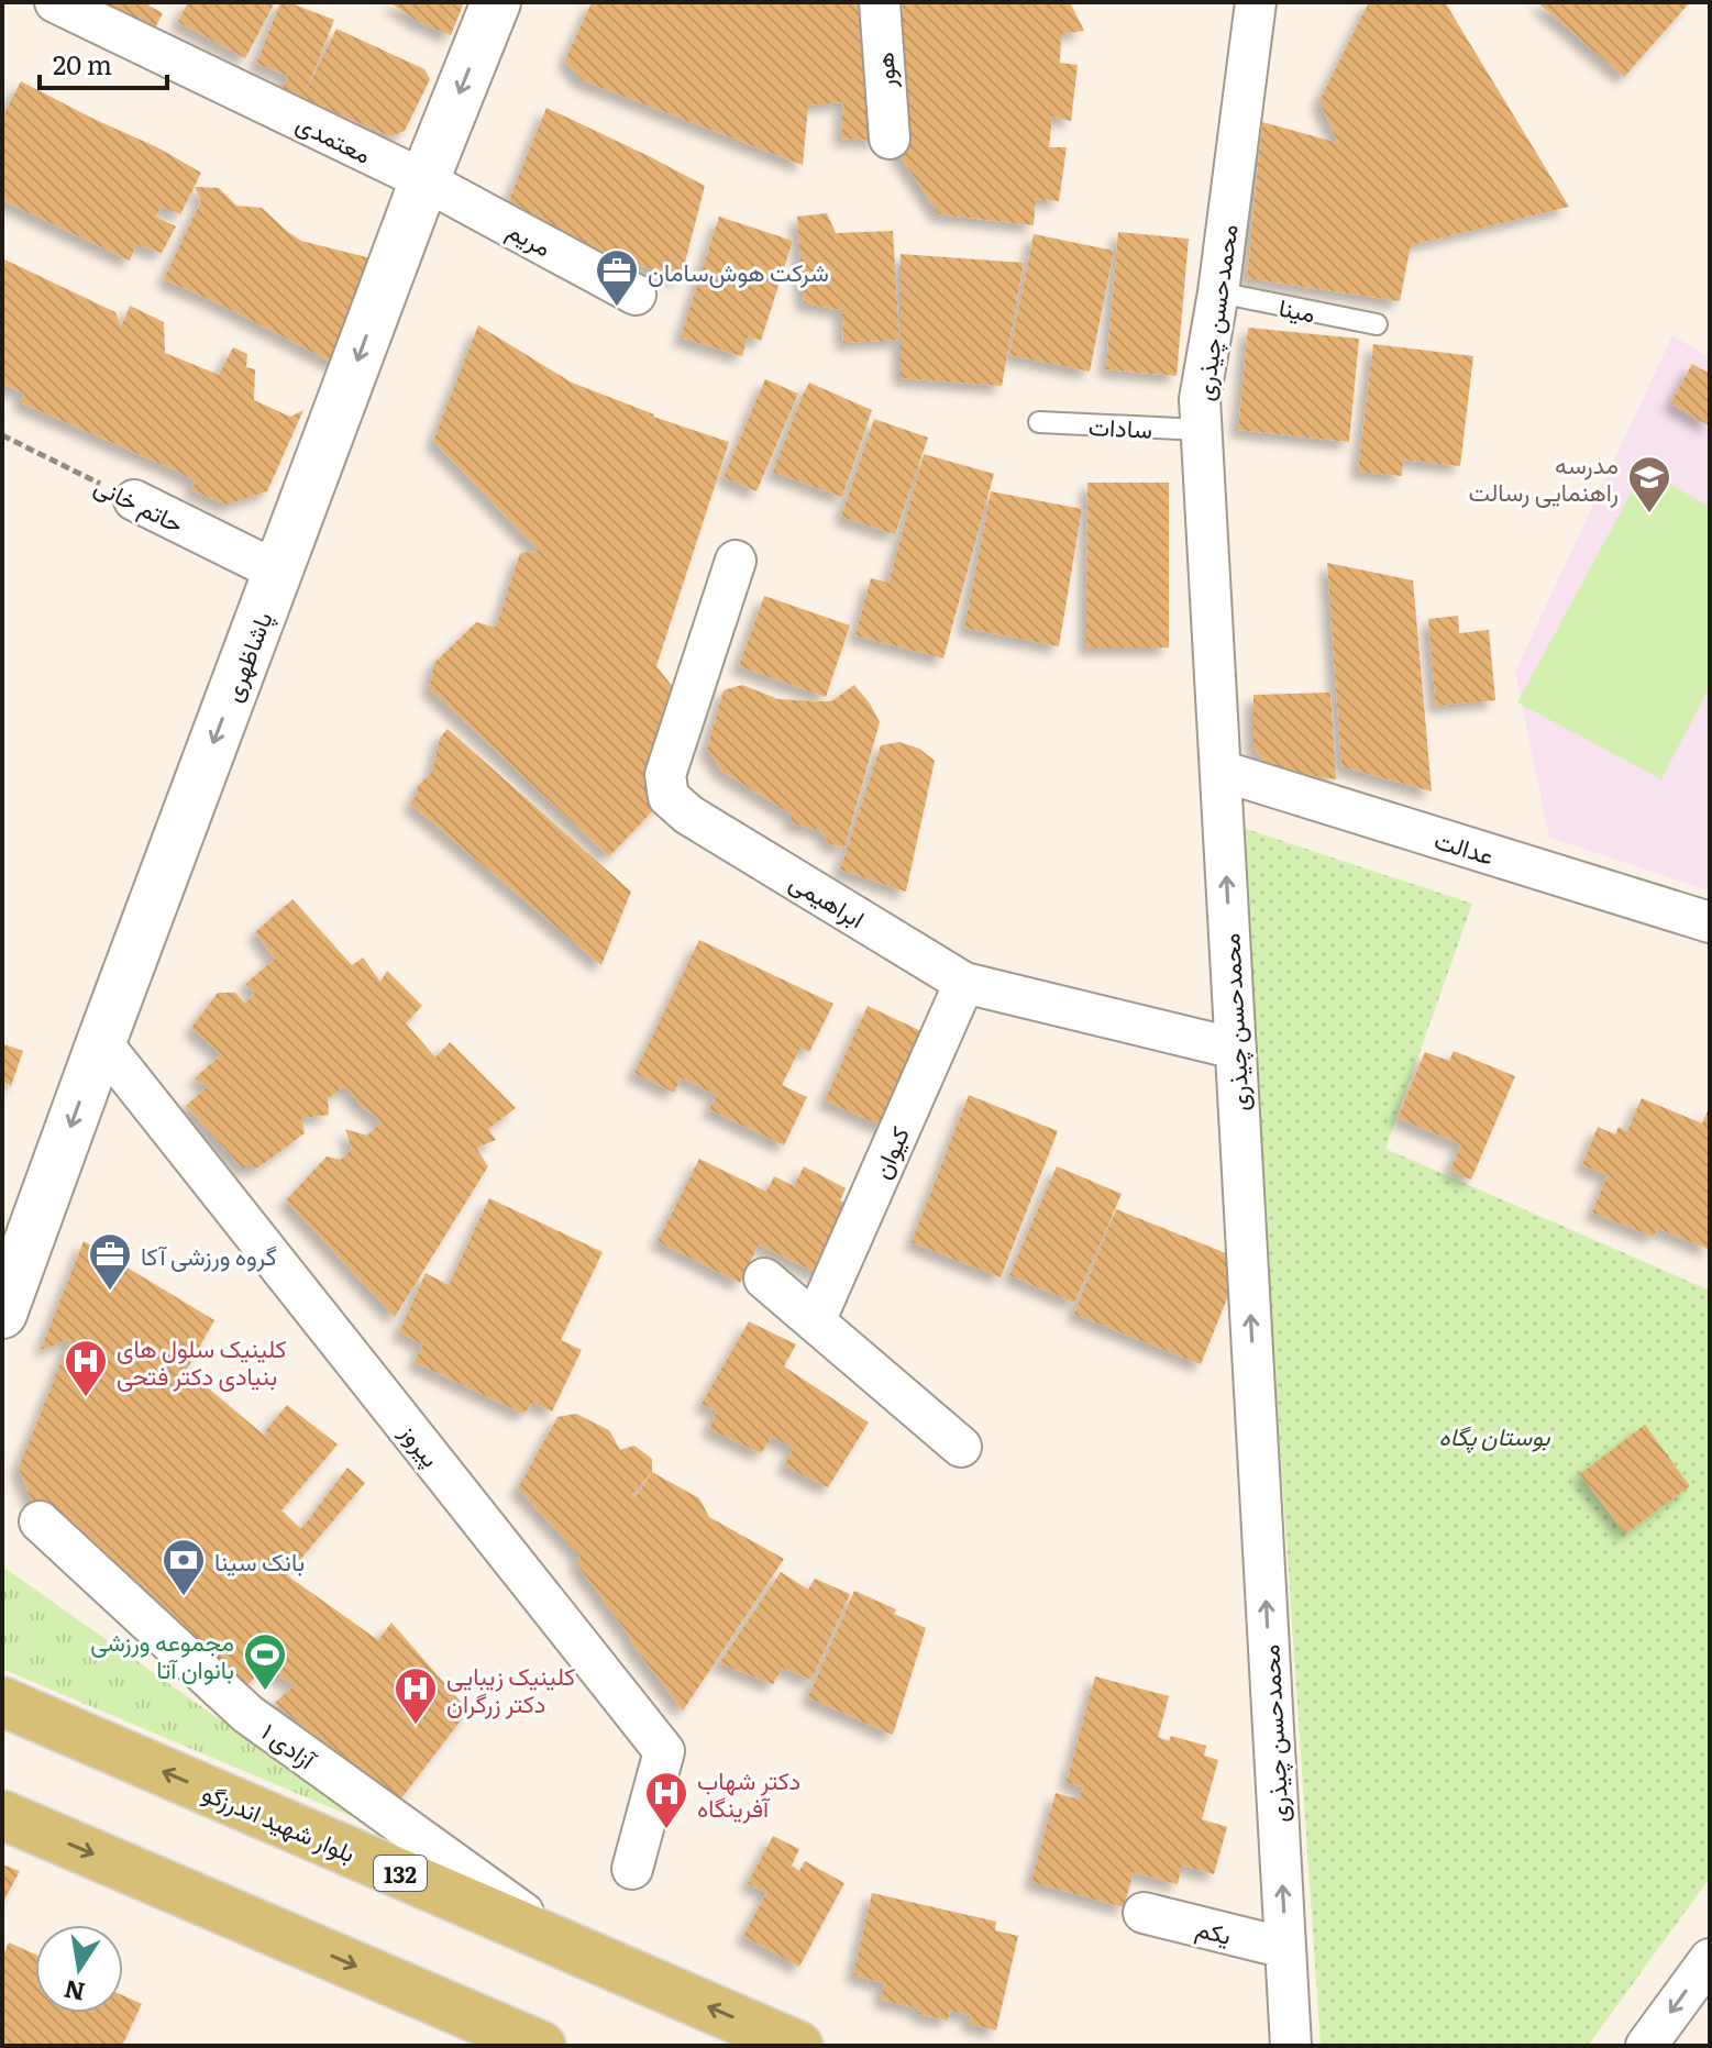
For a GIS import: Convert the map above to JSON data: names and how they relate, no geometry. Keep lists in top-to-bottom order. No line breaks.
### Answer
{"streets":{"main road":["پاشاظهری","بلوار شهید اندرزگو","132"],"street":["هور","معتمدی","مریم","محمدحسن چیذری","حاتم خانی","عدالت","ابراهیمی","کیوان","پیروز","آزادی ۱","یکم"],"lane":["مینا","سادات"]},"crossings":[["معتمدی","مریم"],["معتمدی","پاشاظهری"],["مریم","پاشاظهری"],["مینا","محمدحسن چیذری"],["محمدحسن چیذری","سادات"],["محمدحسن چیذری","عدالت"],["محمدحسن چیذری","ابراهیمی"],["محمدحسن چیذری","یکم"],["حاتم خانی","پاشاظهری"],["پاشاظهری","پیروز"],["ابراهیمی","کیوان"],["آزادی ۱","بلوار شهید اندرزگو"]],"one_way":["محمدحسن چیذری","پاشاظهری"],"parks":["بوستان پگاه"],"places":{"office":["شرکت هوش‌سامان","گروه ورزشی آکا"],"school or university":["مدرسه راهنمایی رسالت"],"hospital":["کلینیک سلول های بنیادی دکتر فتحی","کلینیک زیبایی دکتر زرگران","دکتر شهاب آفرینگاه"],"bank":["بانک سینا"],"sports":["مجموعه ورزشی بانوان آتا"]},"scale_bar":"20 m","north":"bottom"}
